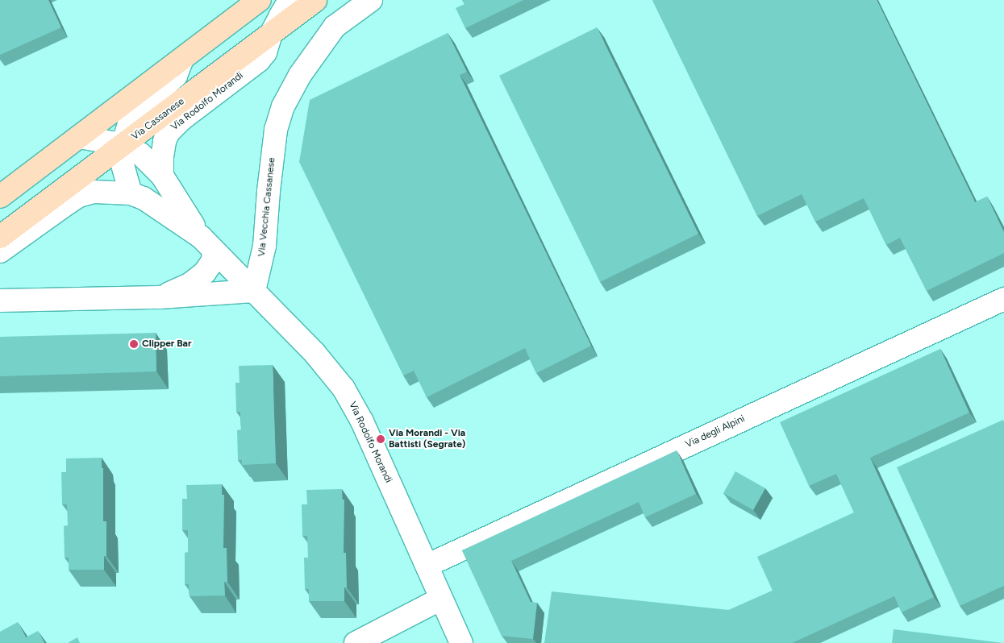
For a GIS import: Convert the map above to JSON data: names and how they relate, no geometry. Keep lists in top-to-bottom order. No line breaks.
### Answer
{"streets":{"main road":["Via Cassanese"],"street":["Via Rodolfo Morandi","Via Vecchia Cassanese","Via degli Alpini"]},"crossings":[["Via Rodolfo Morandi","Via Cassanese"],["Via Rodolfo Morandi","Via Vecchia Cassanese"],["Via Rodolfo Morandi","Via degli Alpini"]],"places":["Clipper Bar","Via Morandi - Via Battisti (Segrate)"]}
